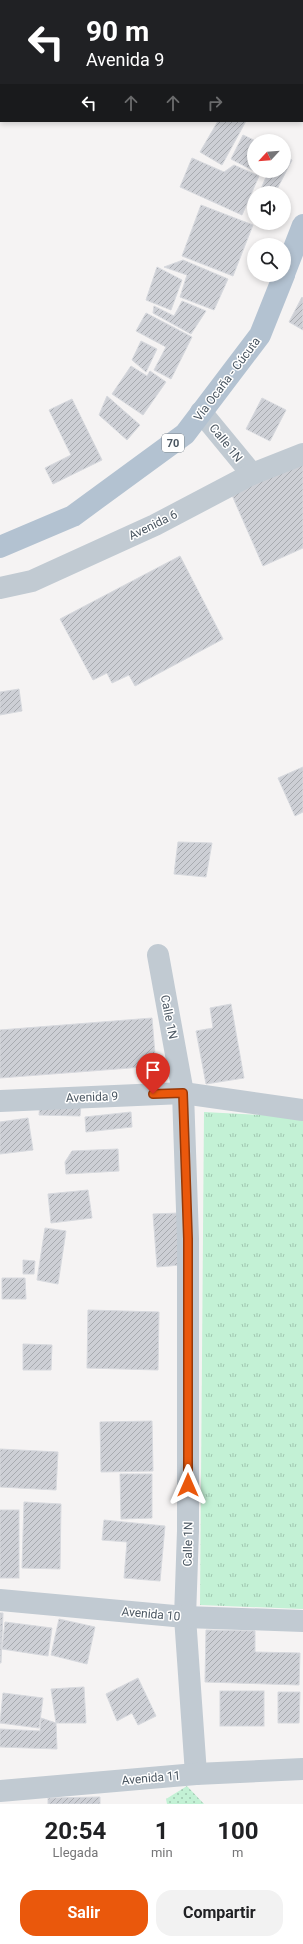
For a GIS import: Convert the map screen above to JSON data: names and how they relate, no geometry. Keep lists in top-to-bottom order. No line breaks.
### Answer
{"streets":{"main road":["Vía Ocaña - Cúcuta","70"],"street":["Calle 1N","Avenida 6","Avenida 9","Avenida 10","Avenida 11"]},"crossings":[["Vía Ocaña - Cúcuta","Calle 1N"],["Calle 1N","Avenida 6"],["Calle 1N","Avenida 9"],["Calle 1N","Avenida 10"],["Calle 1N","Avenida 11"]],"north":"bottom left","page":{"turn":["90 m","Avenida 9"],"eta":["20:54","Llegada","1","min","100","m"],"buttons":["Salir","Compartir"]}}
